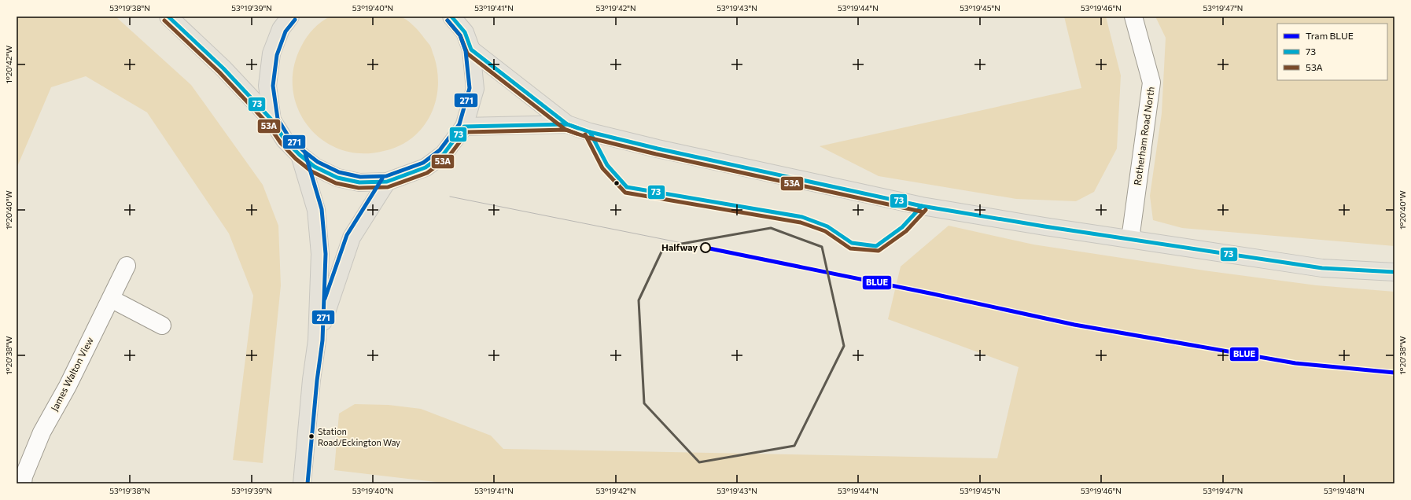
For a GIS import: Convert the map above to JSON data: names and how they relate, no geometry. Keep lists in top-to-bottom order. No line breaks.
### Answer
{"streets":{"street":["Rotherham Road North","James Walton View"]},"places":["Halfway","Station Road/Eckington Way"],"lines":["transit line 73","transit line 271","transit line 53A","tram line BLUE"],"legend":["Tram BLUE","73","53A"],"coordinates":["53°19'38\"N","53°19'39\"N","53°19'40\"N","53°19'41\"N","53°19'42\"N","53°19'43\"N","53°19'44\"N","53°19'45\"N","53°19'46\"N","53°19'47\"N","1°20'42\"W","1°20'40\"W","1°20'38\"W","53°19'48\"N"]}
